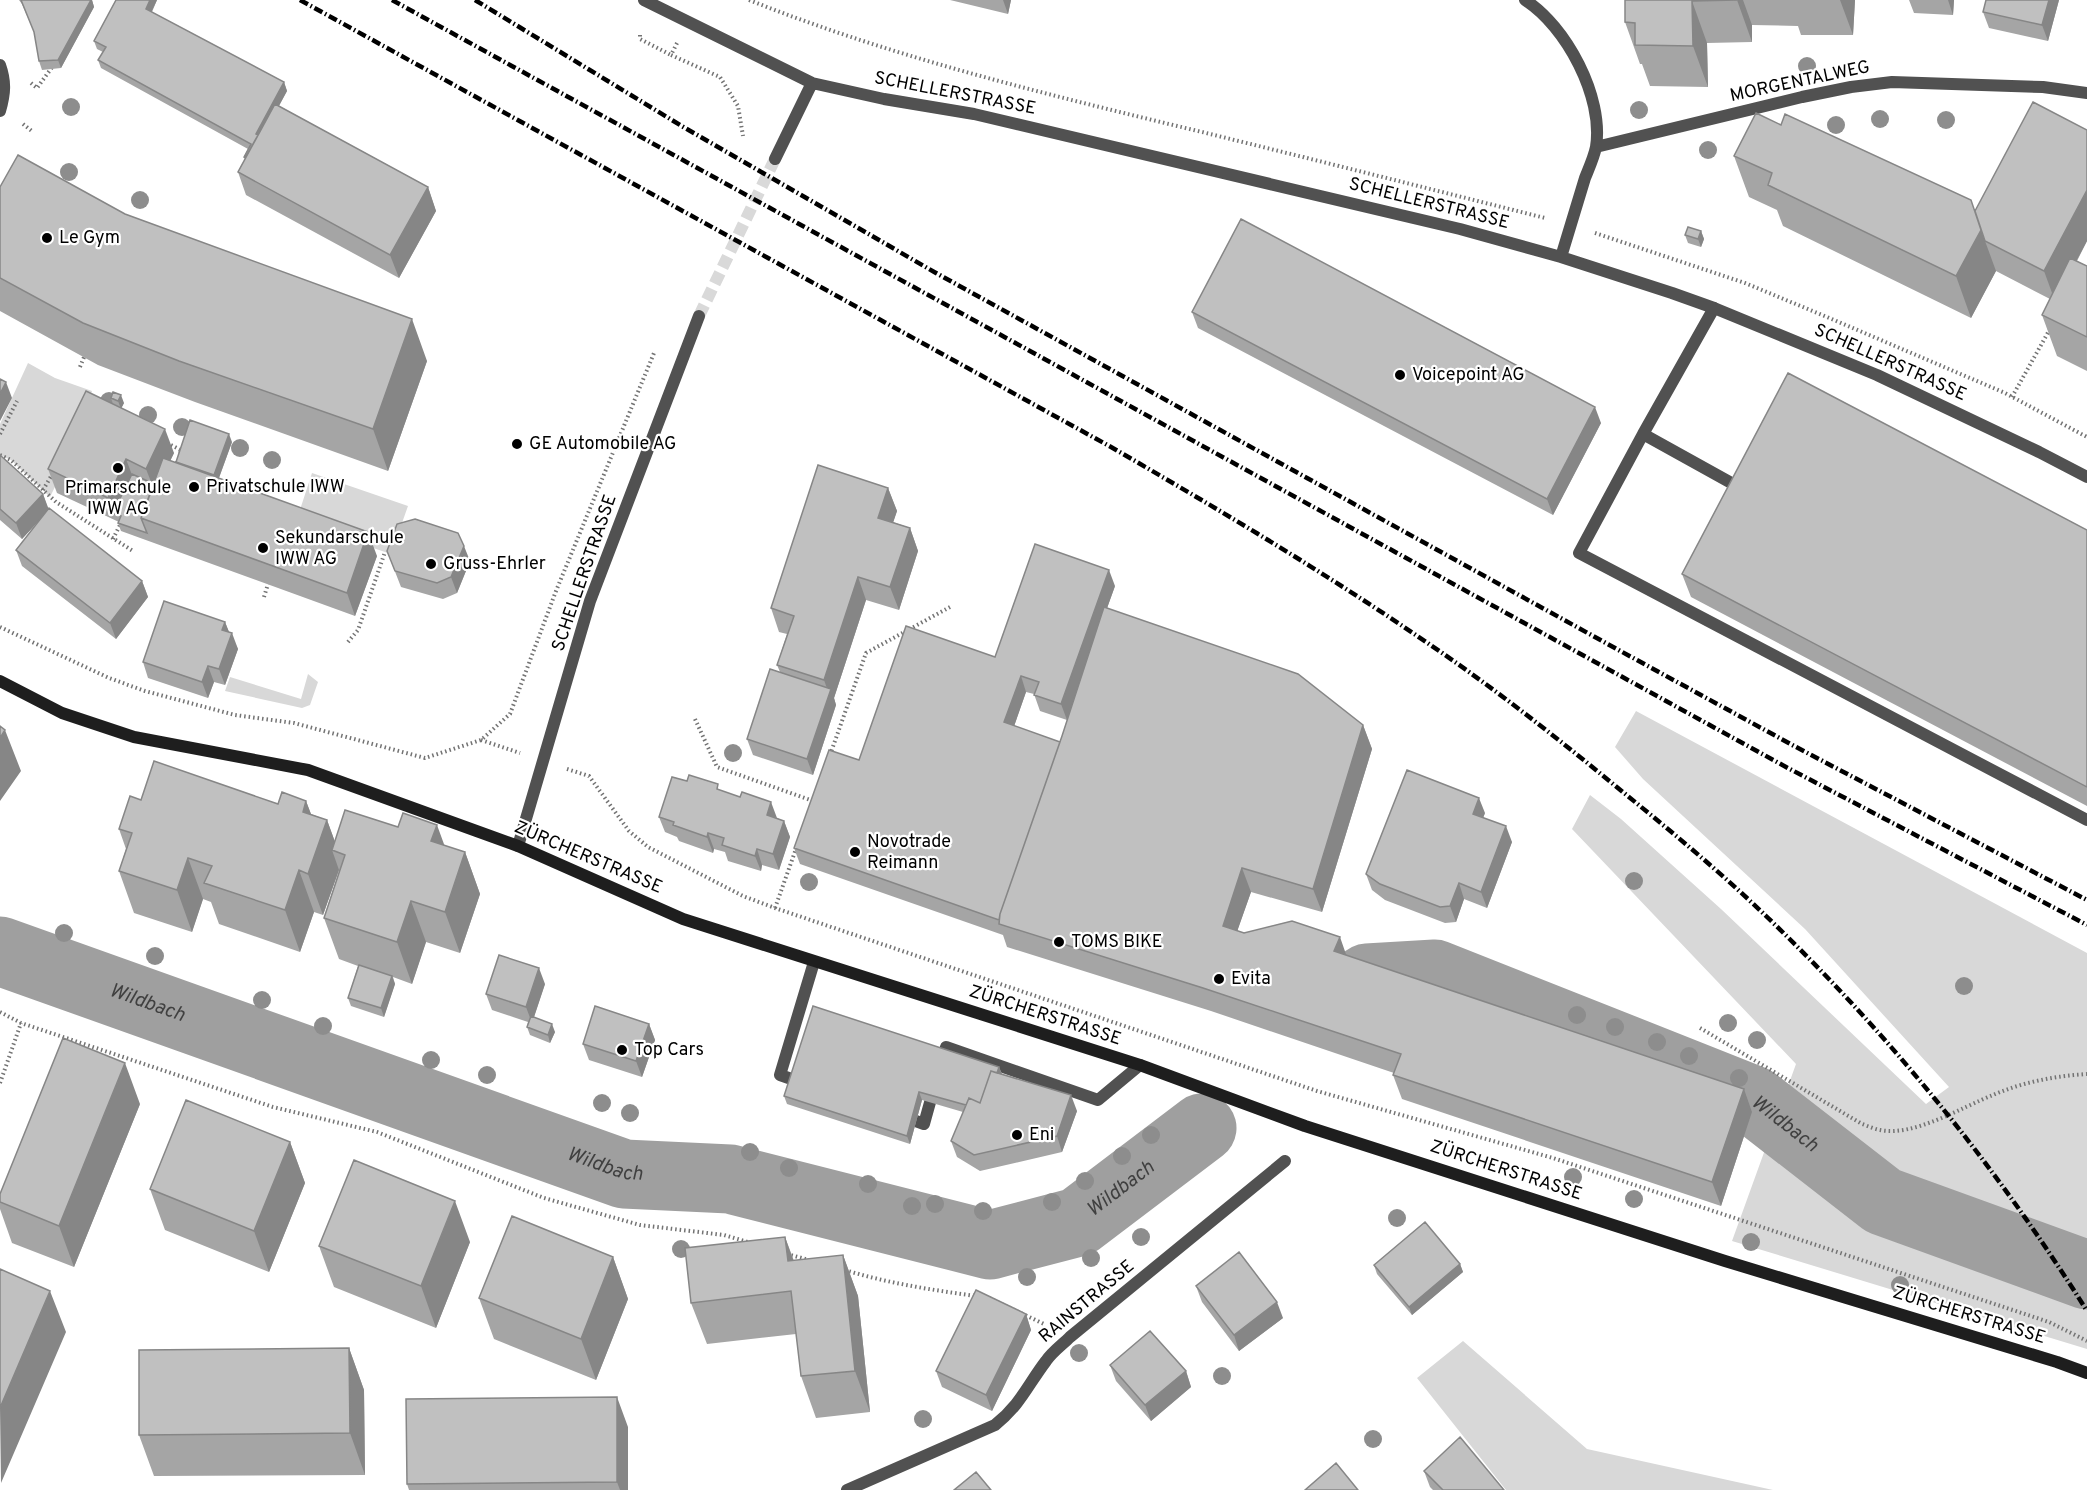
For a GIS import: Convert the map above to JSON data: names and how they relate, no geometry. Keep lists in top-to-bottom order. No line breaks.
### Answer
{"streets":{"main road":["ZÜRCHERSTRASSE"],"street":["MORGENTALWEG","SCHELLERSTRASSE","RAINSTRASSE"]},"crossings":[["SCHELLERSTRASSE","ZÜRCHERSTRASSE"]],"water":["Wildbach"],"places":["Le Gym","Voicepoint AG","GE Automobile AG","Primarschule IWW AG","Privatschule IWW","Sekundarschule IWW AG","Gruss-Ehrler","Novotrade Reimann","TOMS BIKE","Evita","Top Cars","Eni"]}
